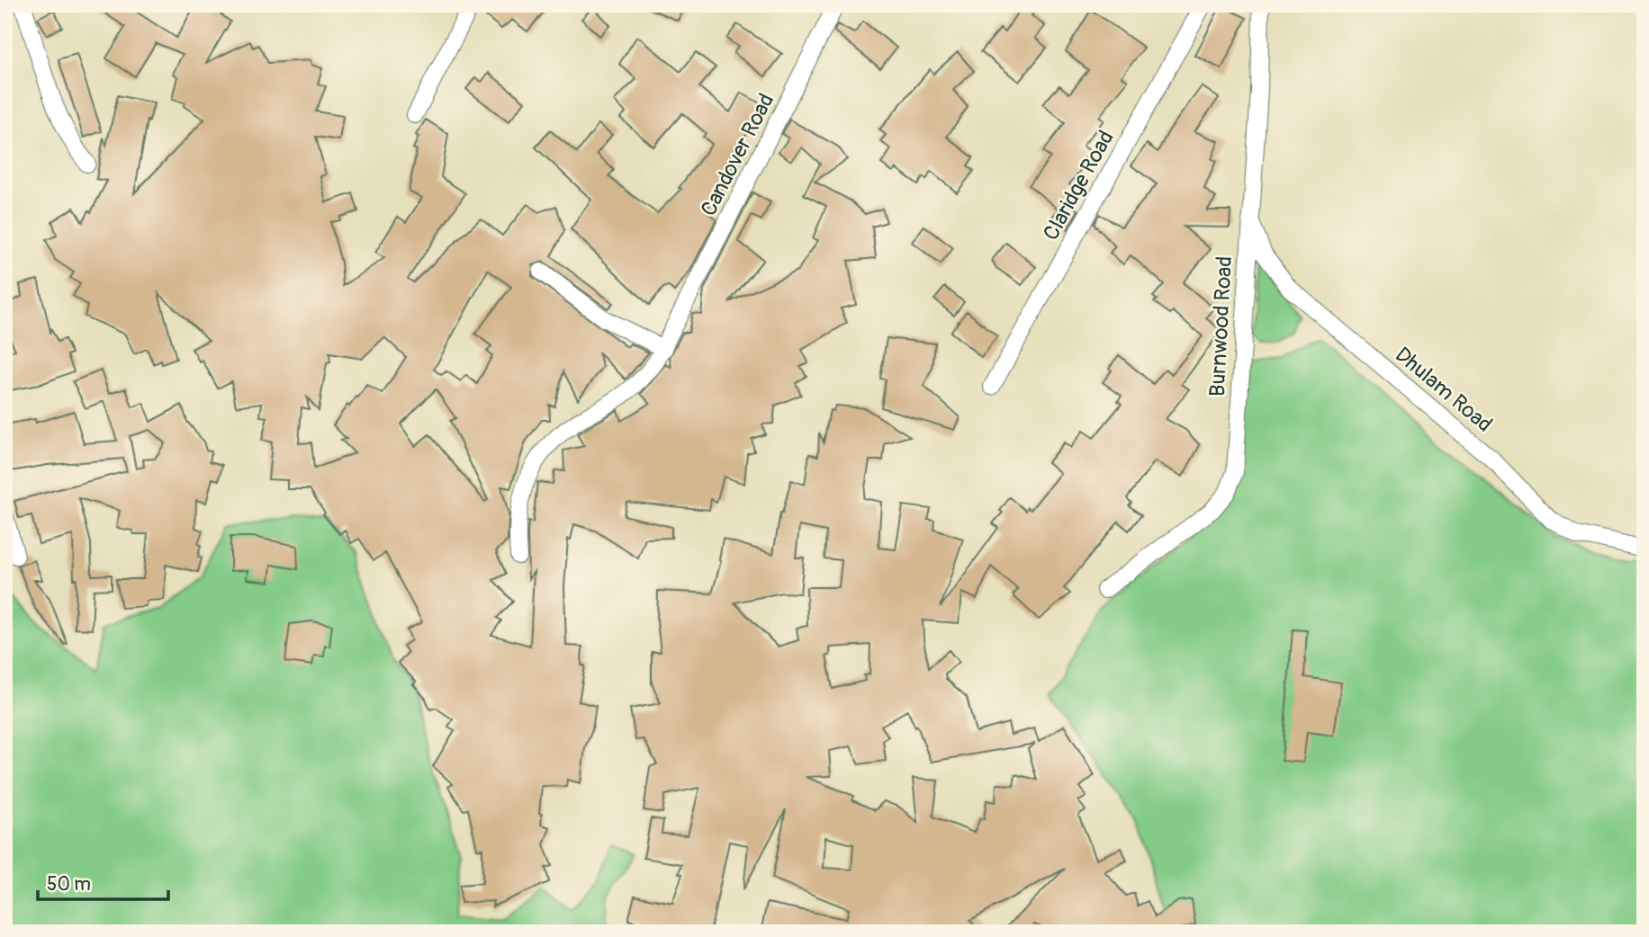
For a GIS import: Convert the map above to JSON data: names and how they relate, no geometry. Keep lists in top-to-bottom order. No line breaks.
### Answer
{"streets":{"street":["Candover Road","Claridge Road","Burnwood Road","Dhulam Road"]},"crossings":[["Burnwood Road","Dhulam Road"]],"scale_bar":"50 m"}
